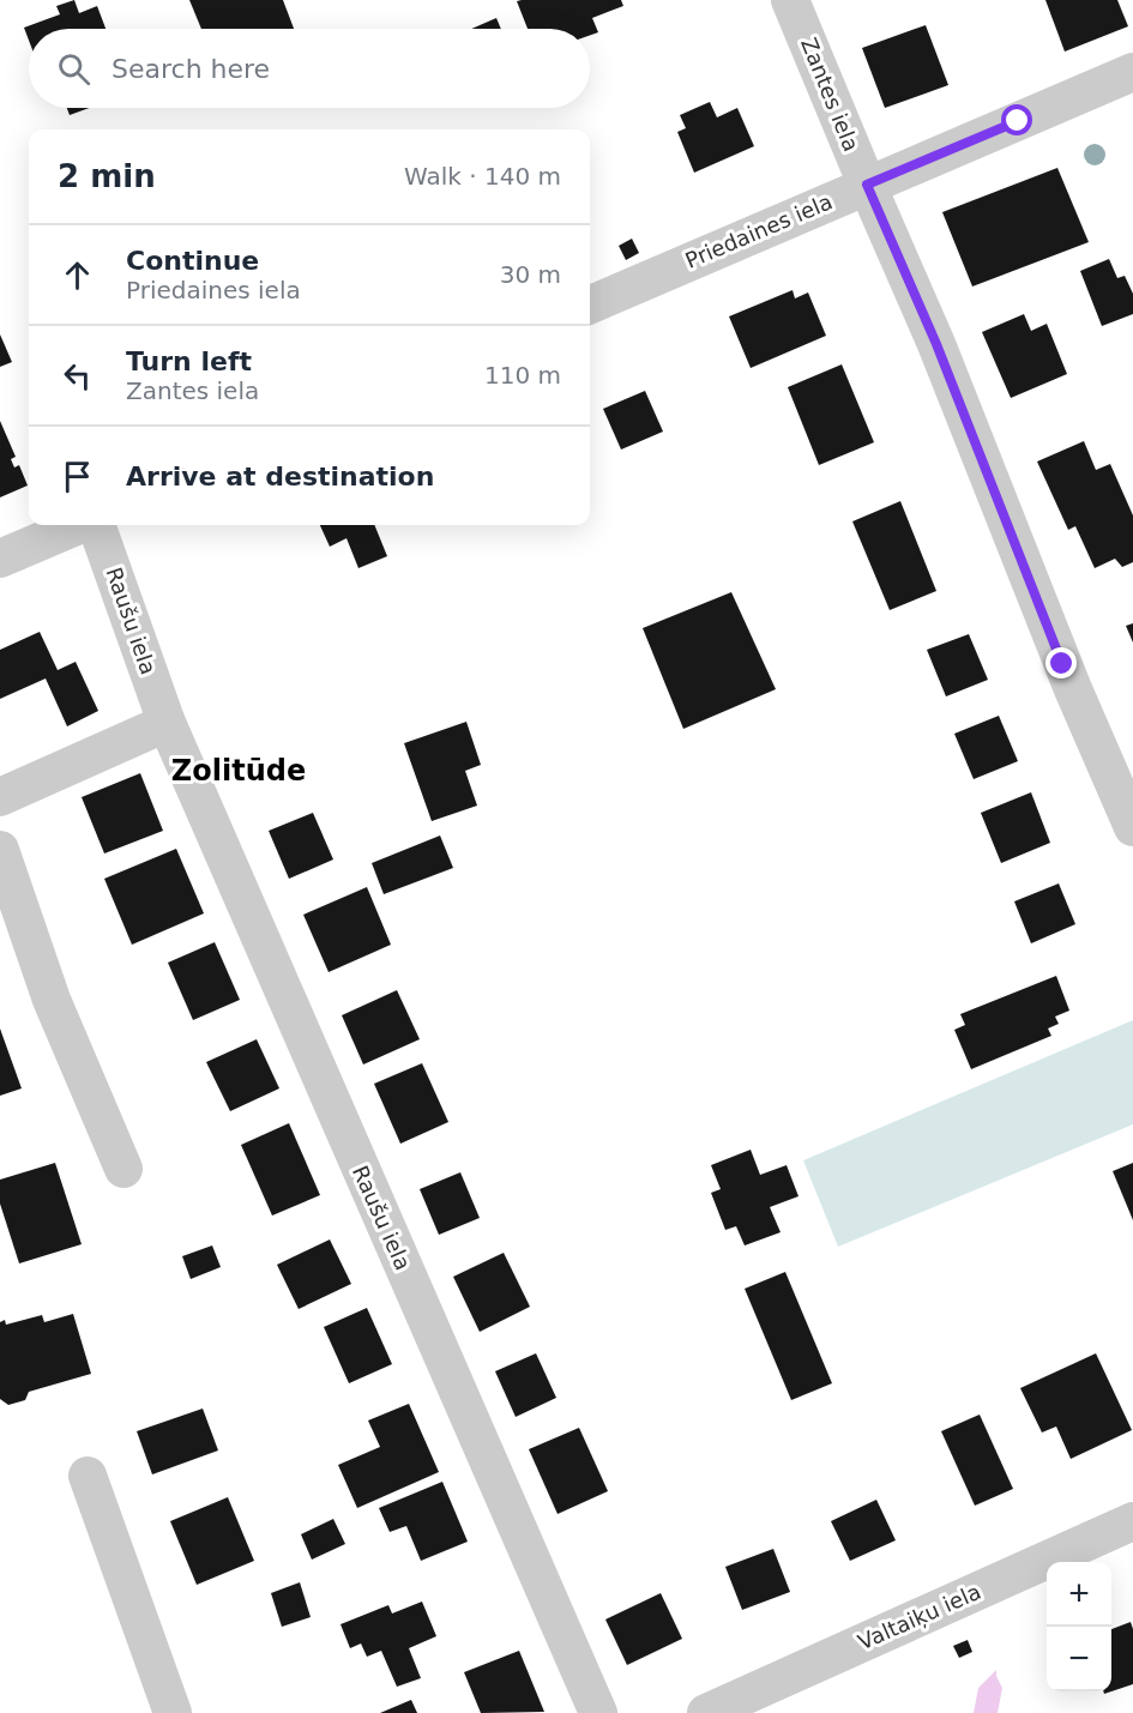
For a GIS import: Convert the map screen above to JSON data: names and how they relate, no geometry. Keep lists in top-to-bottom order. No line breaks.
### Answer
{"streets":{"street":["Zantes iela","Priedaines iela","Raušu iela","Valtaiķu iela"]},"crossings":[["Zantes iela","Priedaines iela"]],"districts":["Zolitūde"],"page":{"search":"Search here","heading":["2 min","Walk · 140 m"],"list":[["Continue","Priedaines iela","30 m"],["Turn left","Zantes iela","110 m"],"Arrive at destination"],"map_buttons":["+","−"]}}
